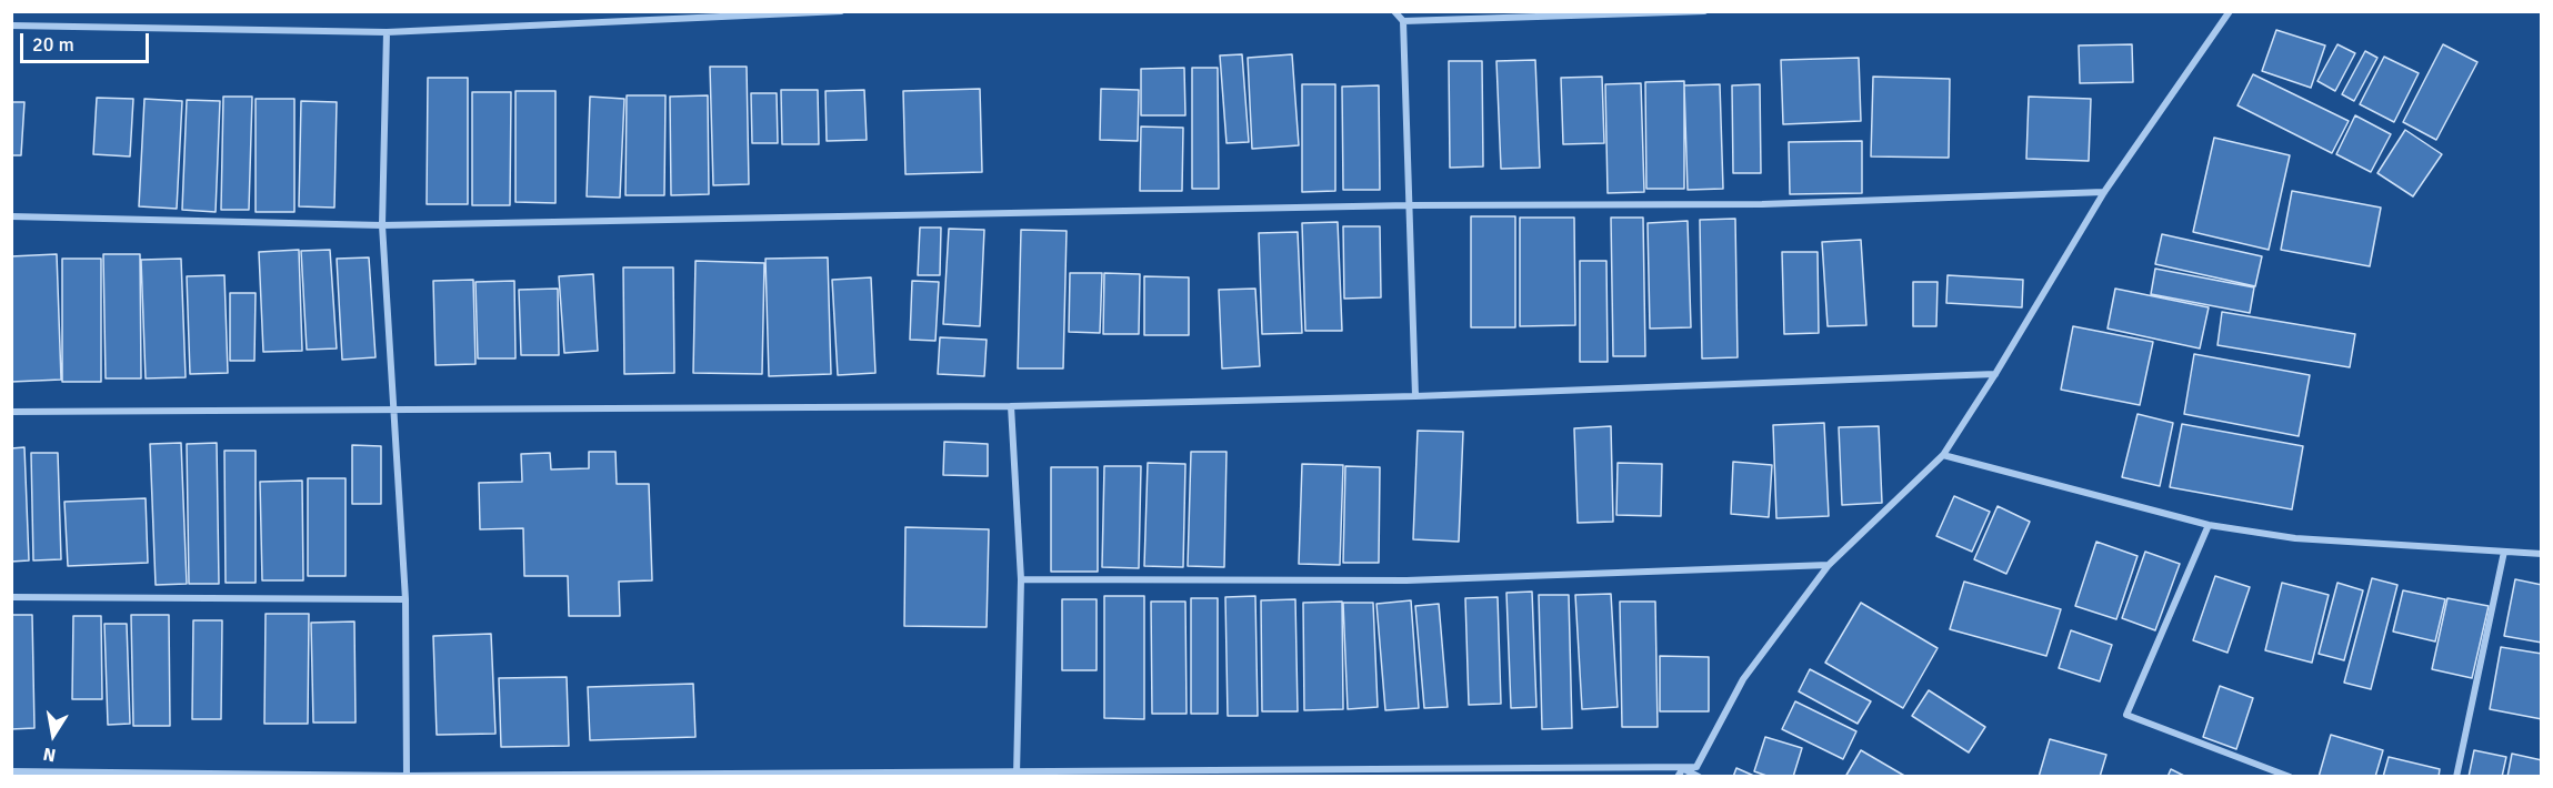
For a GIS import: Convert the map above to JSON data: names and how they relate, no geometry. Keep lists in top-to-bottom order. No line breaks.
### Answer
{"scale_bar":"20 m","north":"bottom"}
